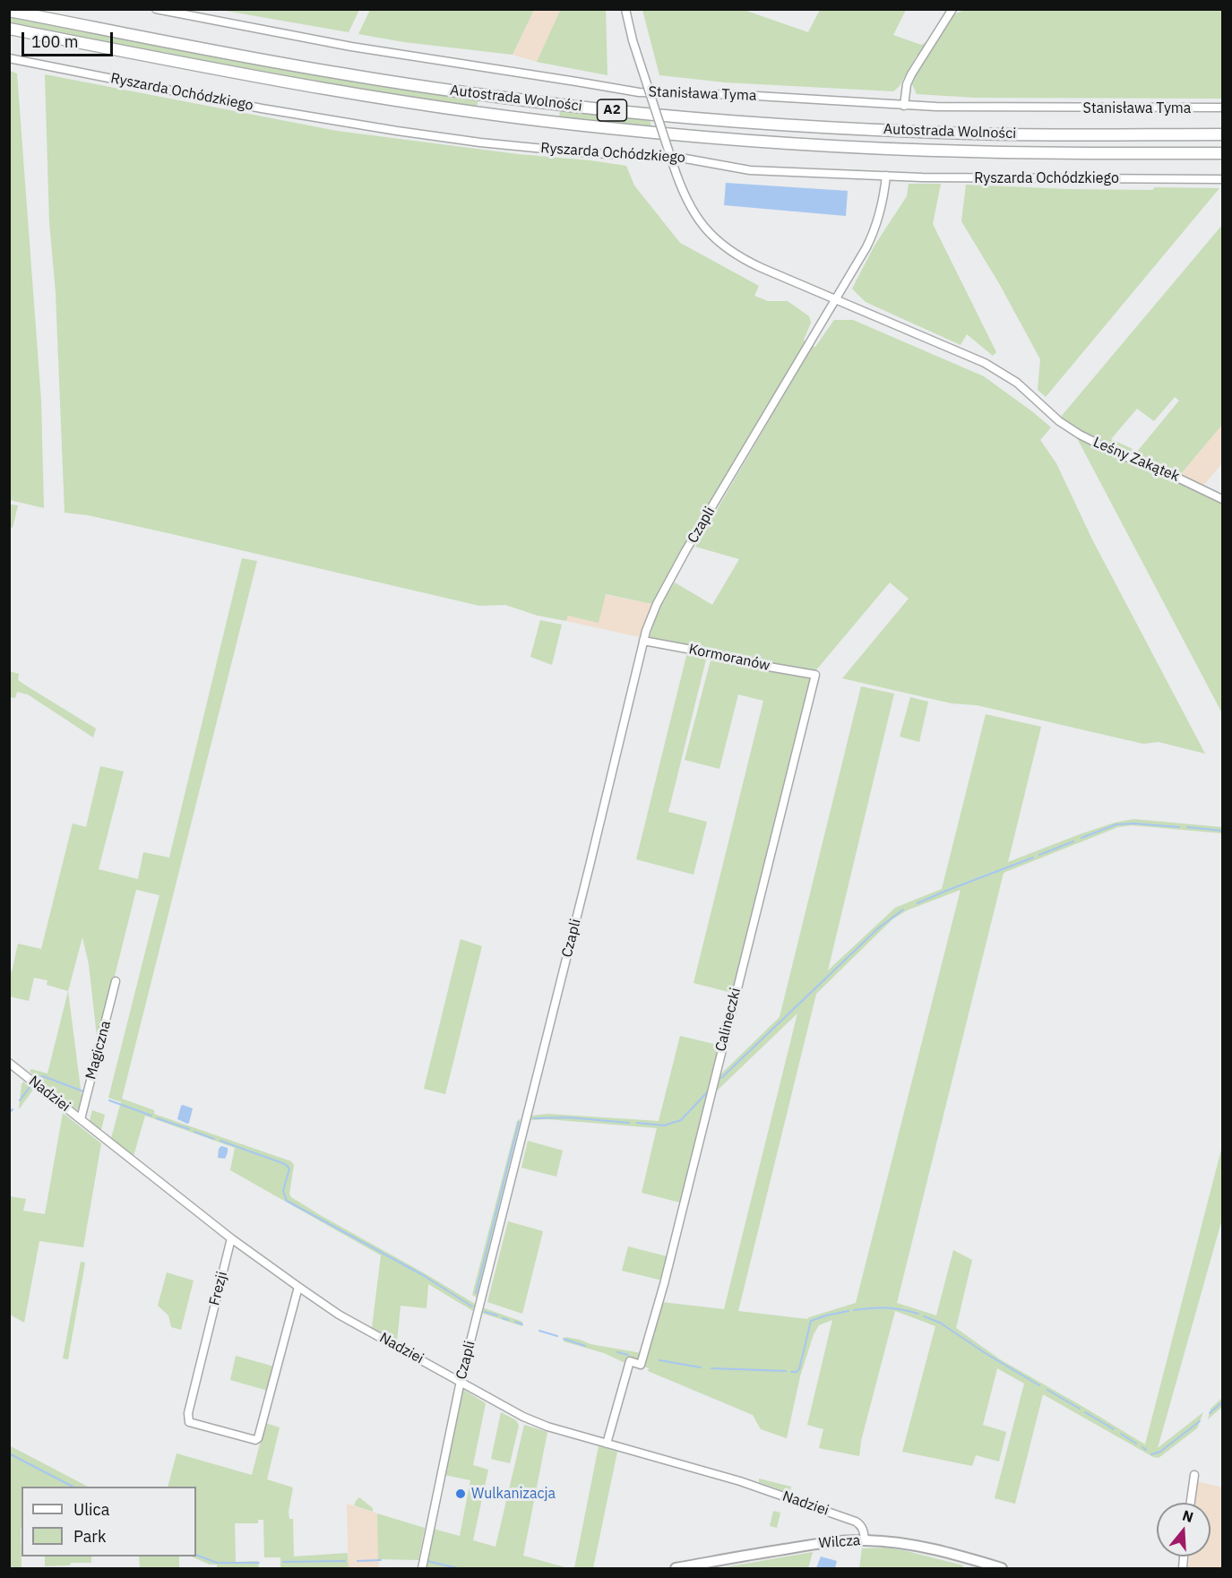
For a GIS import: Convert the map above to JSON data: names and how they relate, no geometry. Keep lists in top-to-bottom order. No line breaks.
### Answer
{"streets":{"highway":["Autostrada Wolności","A2"],"main road":["Wilcza"],"street":["Ryszarda Ochódzkiego","Stanisława Tyma","Leśny Zakątek","Czapli","Kormoranów","Calineczki","Magiczna","Nadziei","Frezji"]},"crossings":[["Ryszarda Ochódzkiego","Czapli"],["Leśny Zakątek","Czapli"],["Czapli","Kormoranów"],["Czapli","Nadziei"],["Kormoranów","Calineczki"],["Calineczki","Nadziei"],["Magiczna","Nadziei"],["Nadziei","Frezji"],["Nadziei","Wilcza"]],"places":["Wulkanizacja"],"legend":["Ulica","Park"],"scale_bar":"100 m","north":"top"}
